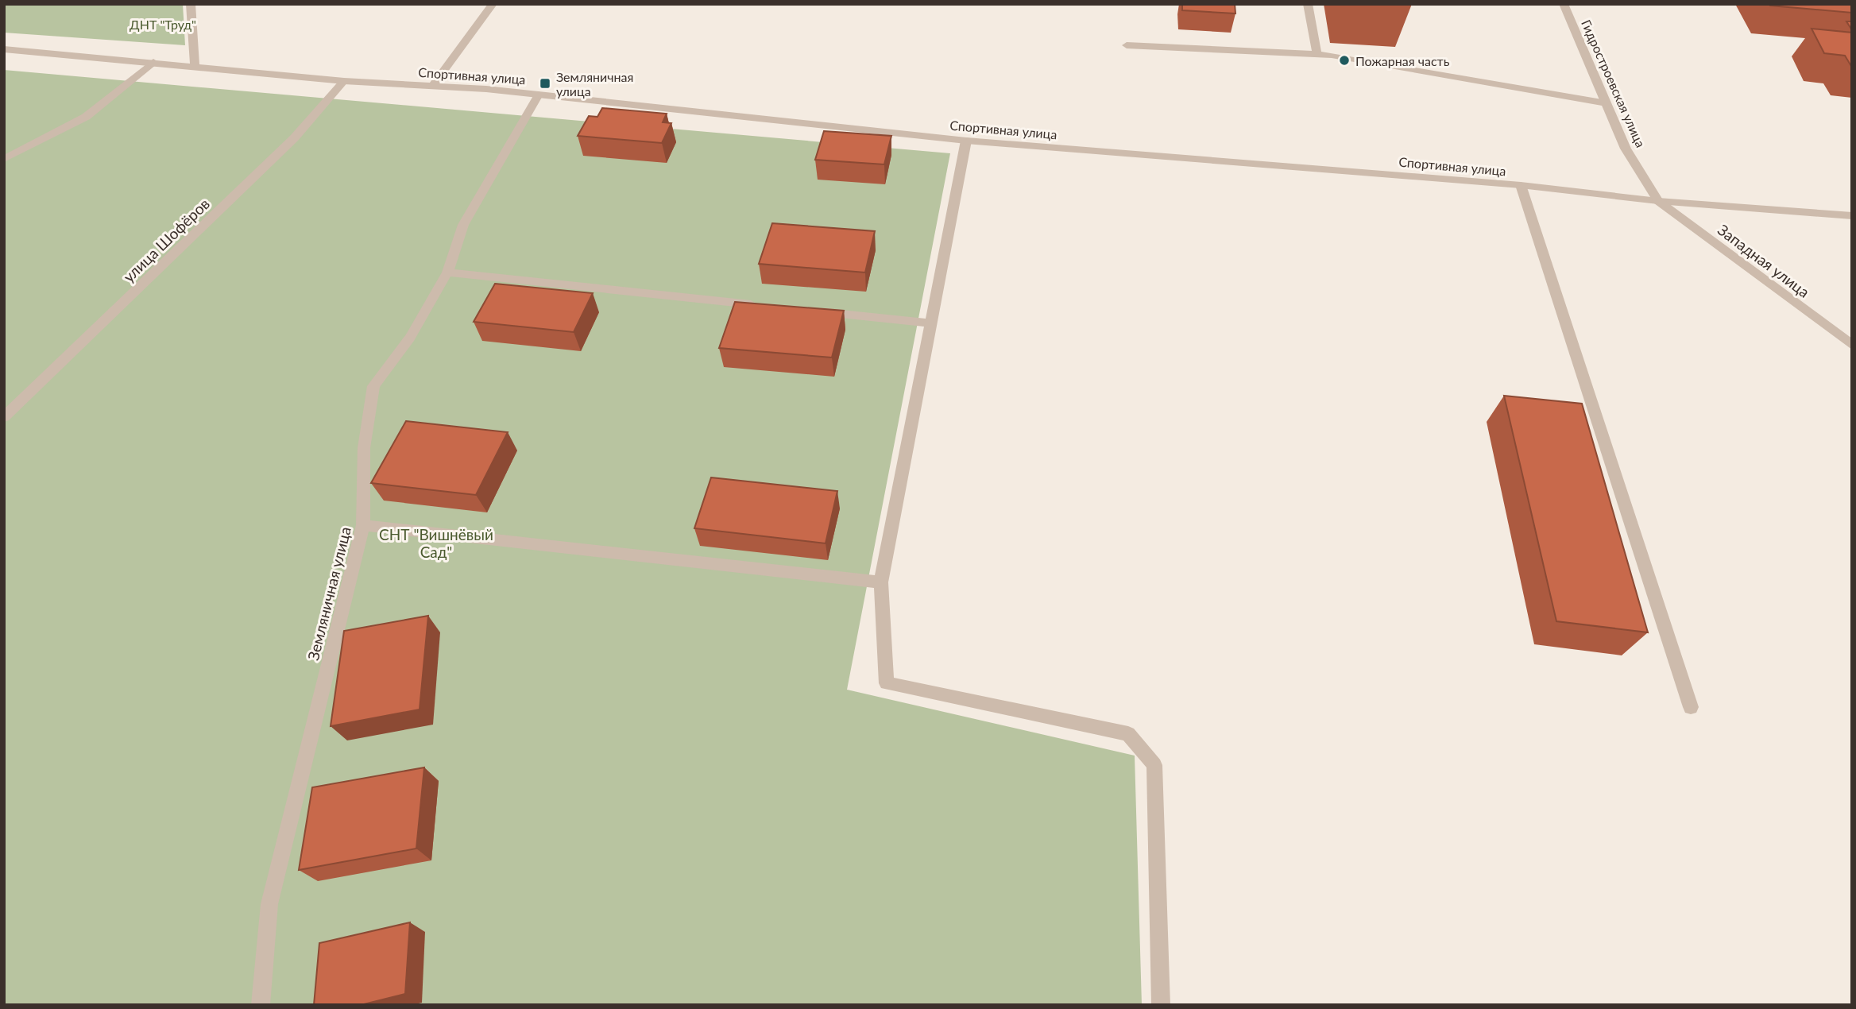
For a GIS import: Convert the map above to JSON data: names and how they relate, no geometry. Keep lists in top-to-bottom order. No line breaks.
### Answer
{"streets":{"street":["Спортивная улица","Гидростроевская улица","улица Шофёров","Западная улица","Земляничная улица"]},"crossings":[["Спортивная улица","Гидростроевская улица"],["Спортивная улица","улица Шофёров"],["Спортивная улица","Западная улица"],["Спортивная улица","Земляничная улица"],["Гидростроевская улица","Западная улица"]],"parks":["ДНТ \"Труд\"","СНТ \"Вишнёвый Сад\""],"places":{"other":["Пожарная часть"],"transit":["Земляничная улица"]}}
